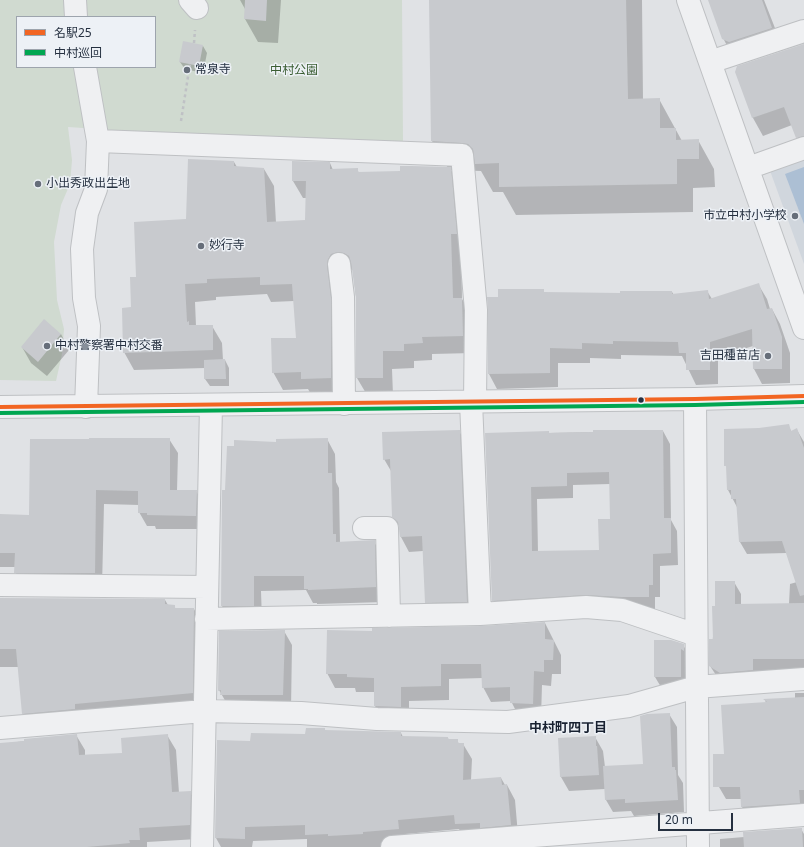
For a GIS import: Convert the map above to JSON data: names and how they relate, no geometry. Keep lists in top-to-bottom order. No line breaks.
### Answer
{"districts":["中村町四丁目"],"parks":["中村公園"],"places":["常泉寺","小出秀政出生地","市立中村小学校","妙行寺","中村警察署中村交番","吉田種苗店"],"lines":["transit line 名駅25","transit line 中村巡回"],"legend":["名駅25","中村巡回"],"scale_bar":"20 m"}
